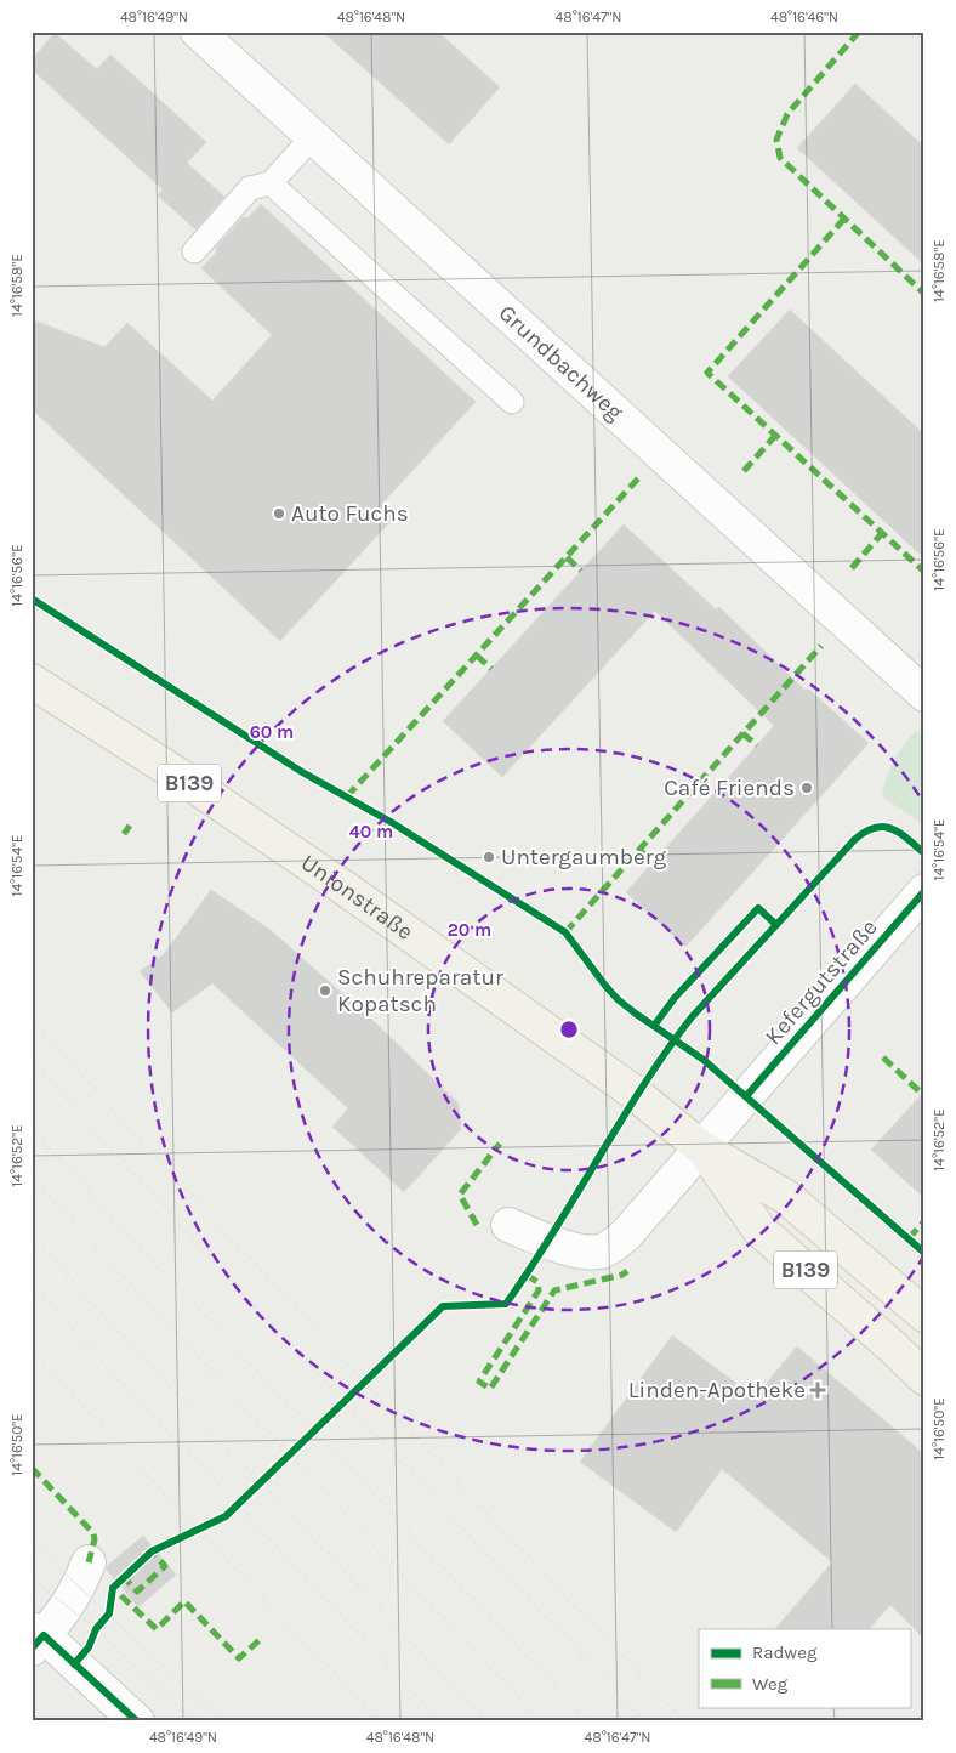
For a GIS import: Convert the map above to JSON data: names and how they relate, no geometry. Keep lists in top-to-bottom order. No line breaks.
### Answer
{"streets":{"main road":["B139","Unionstraße"],"street":["Grundbachweg","Kefergutstraße"]},"crossings":[["Unionstraße","Kefergutstraße"]],"places":{"other":["Auto Fuchs","Café Friends","Untergaumberg","Schuhreparatur Kopatsch"],"health":["Linden-Apotheke"]},"legend":["Radweg","Weg"],"coordinates":["48°16'49\"N","48°16'48\"N","48°16'47\"N","48°16'46\"N","14°16'58\"E","14°16'56\"E","14°16'54\"E","14°16'52\"E","14°16'50\"E"],"rings":["60 m","40 m","20 m"]}
